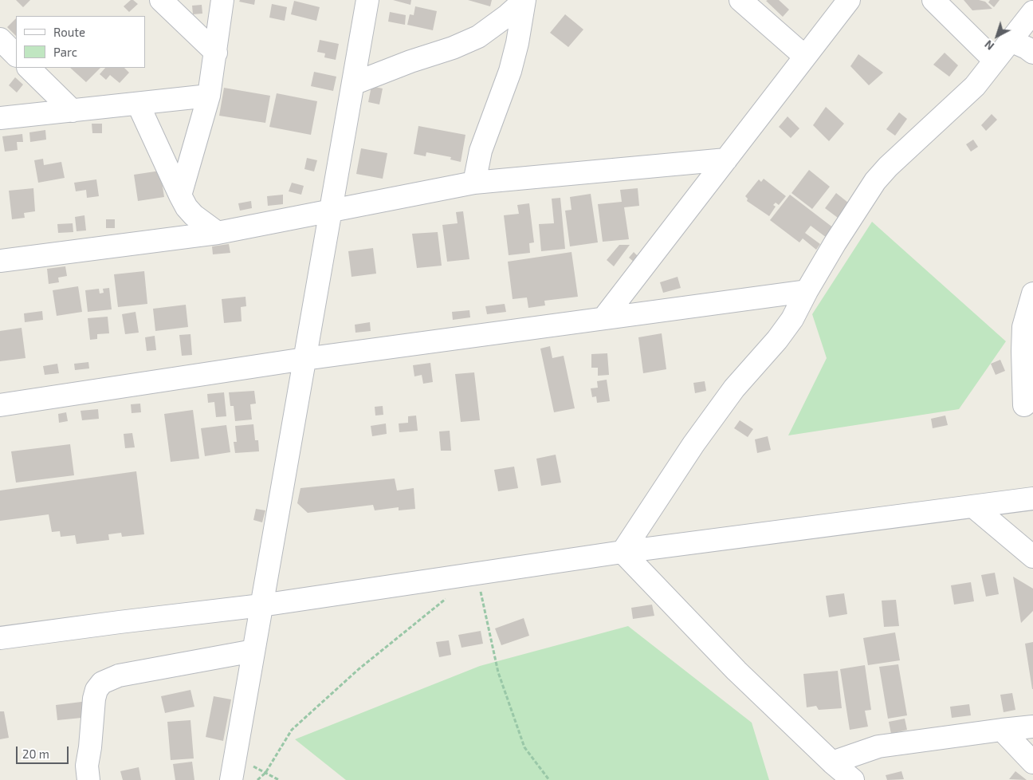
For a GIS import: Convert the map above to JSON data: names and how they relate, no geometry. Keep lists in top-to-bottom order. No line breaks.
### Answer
{"legend":["Route","Parc"],"scale_bar":"20 m","north":"bottom left"}
